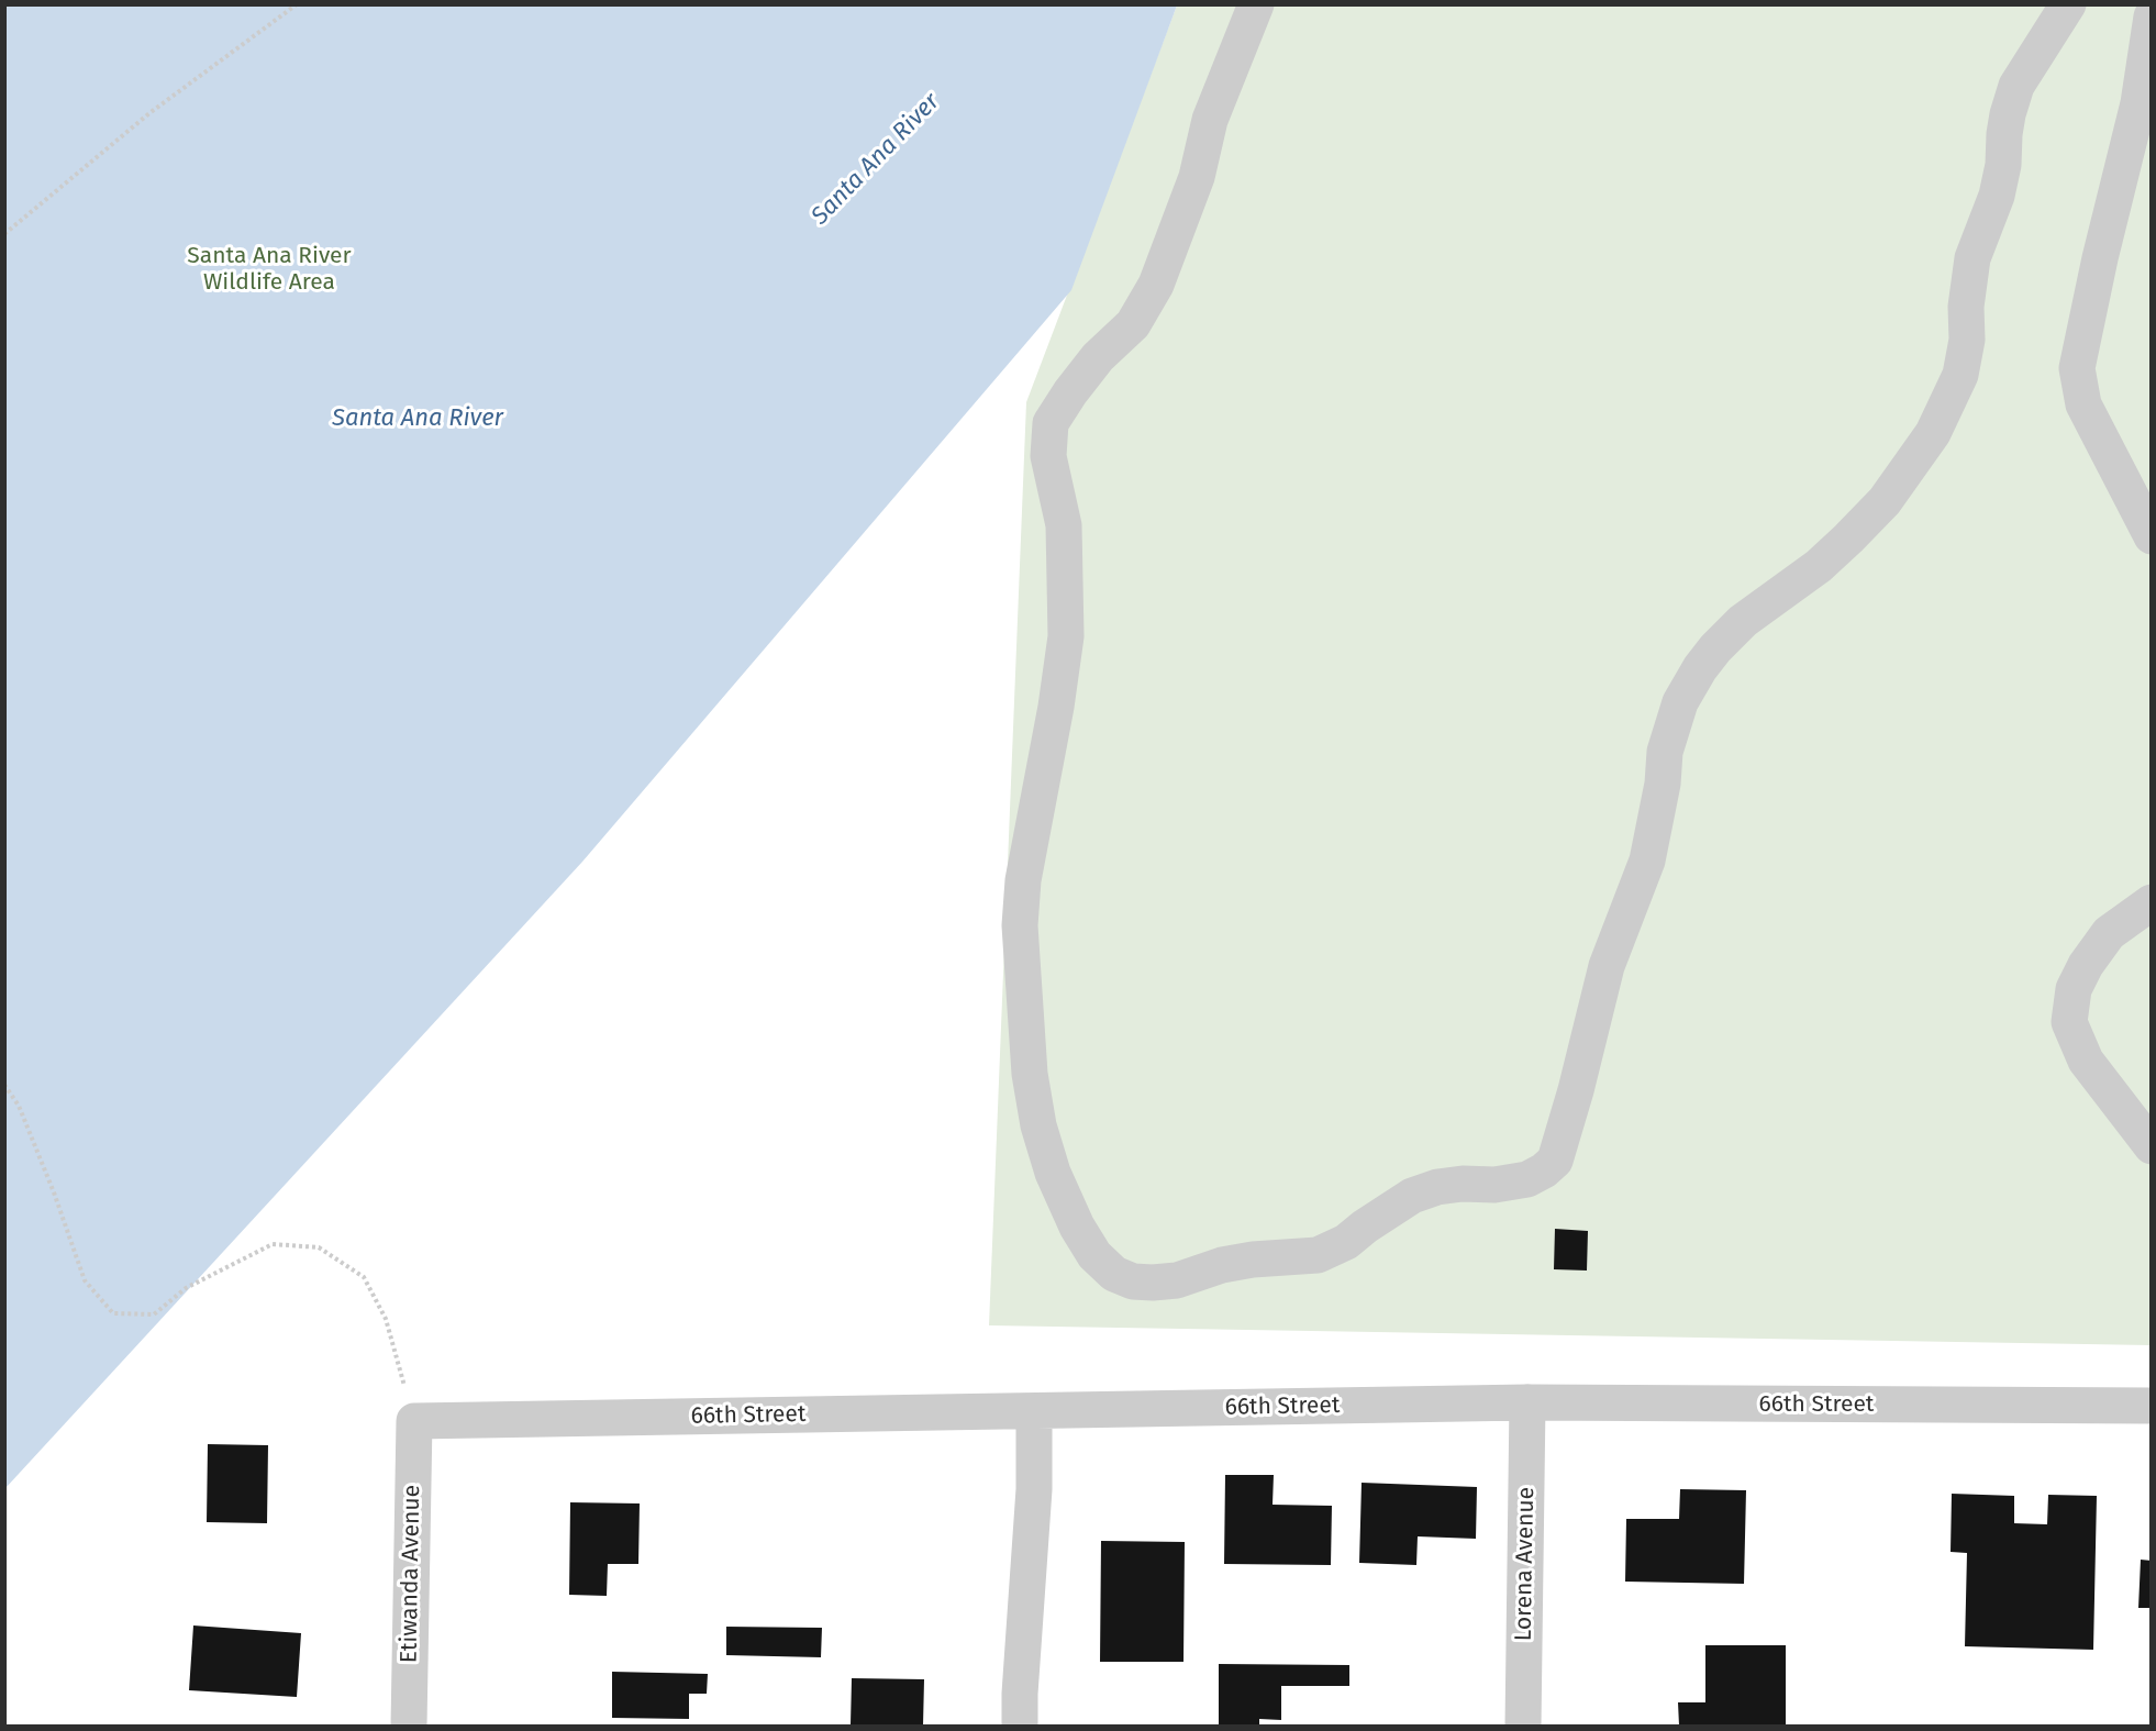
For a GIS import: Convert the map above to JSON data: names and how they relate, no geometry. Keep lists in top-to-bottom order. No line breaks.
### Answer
{"streets":{"street":["66th Street","Lorena Avenue","Etiwanda Avenue"]},"crossings":[["66th Street","Lorena Avenue"],["66th Street","Etiwanda Avenue"]],"water":["Santa Ana River"],"parks":["Santa Ana River Wildlife Area"]}
